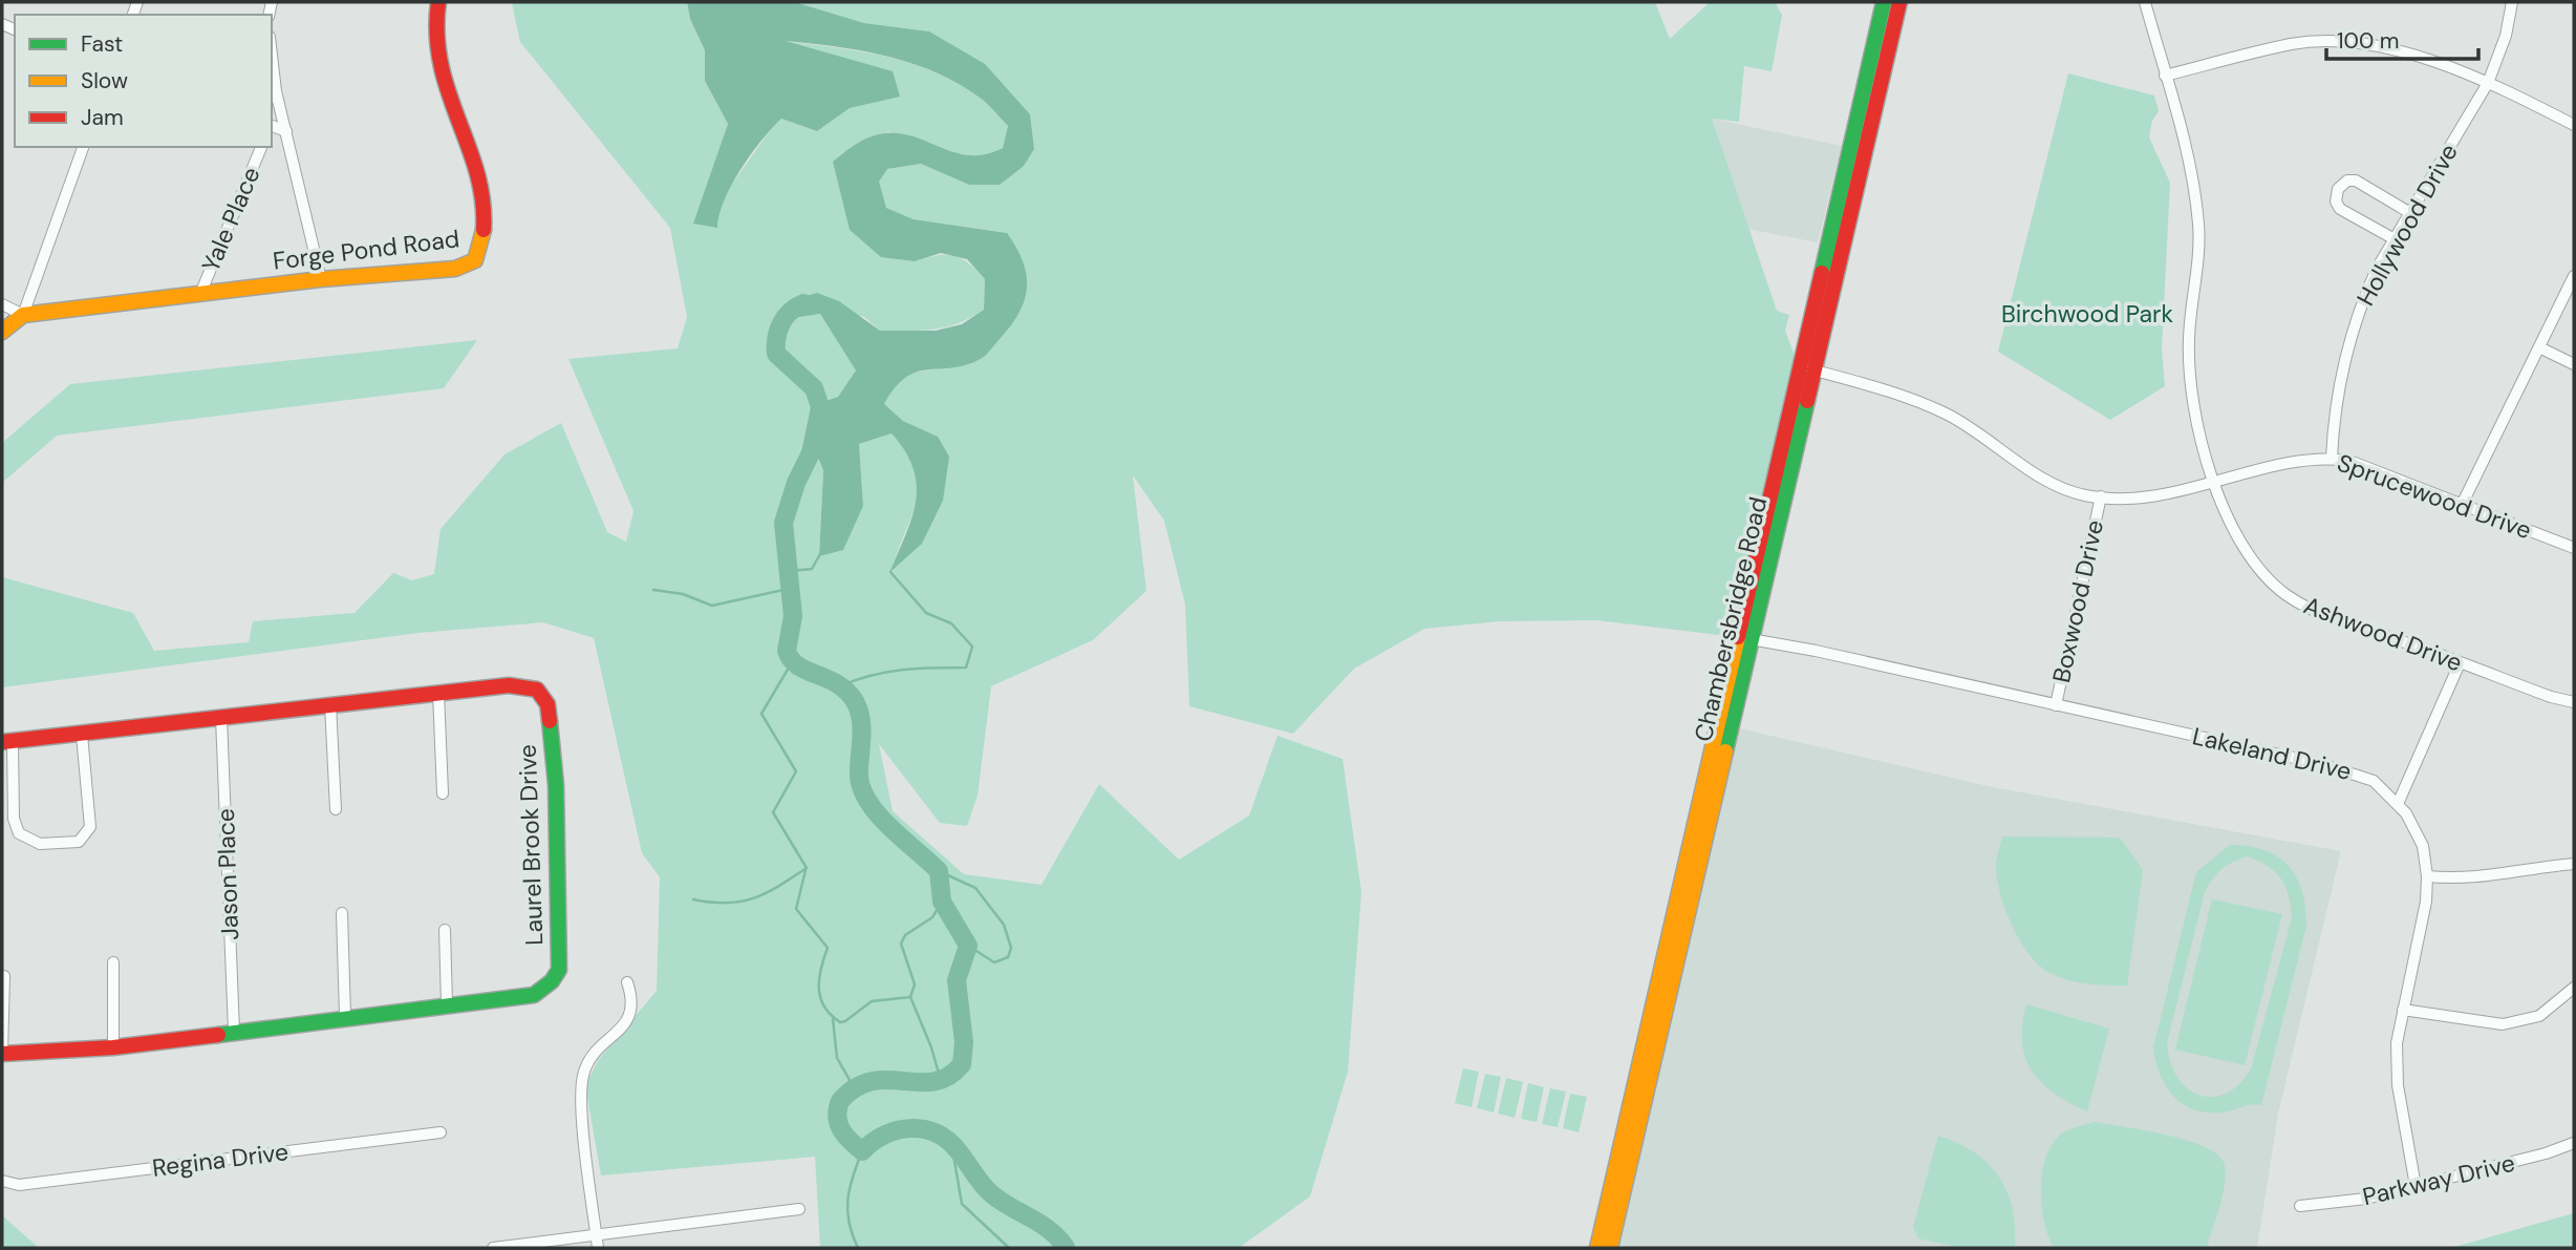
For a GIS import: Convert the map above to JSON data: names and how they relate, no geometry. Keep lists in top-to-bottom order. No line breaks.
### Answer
{"streets":{"main road":["Forge Pond Road","Chambersbridge Road","Laurel Brook Drive"],"street":["Yale Place","Hollywood Drive","Sprucewood Drive","Boxwood Drive","Ashwood Drive","Lakeland Drive","Jason Place","Regina Drive","Parkway Drive"]},"crossings":[["Yale Place","Forge Pond Road"],["Hollywood Drive","Sprucewood Drive"],["Sprucewood Drive","Boxwood Drive"],["Sprucewood Drive","Chambersbridge Road"],["Sprucewood Drive","Ashwood Drive"],["Boxwood Drive","Lakeland Drive"],["Chambersbridge Road","Lakeland Drive"],["Lakeland Drive","Parkway Drive"],["Laurel Brook Drive","Jason Place"]],"parks":["Birchwood Park"],"legend":["Fast","Slow","Jam"],"scale_bar":"100 m"}
